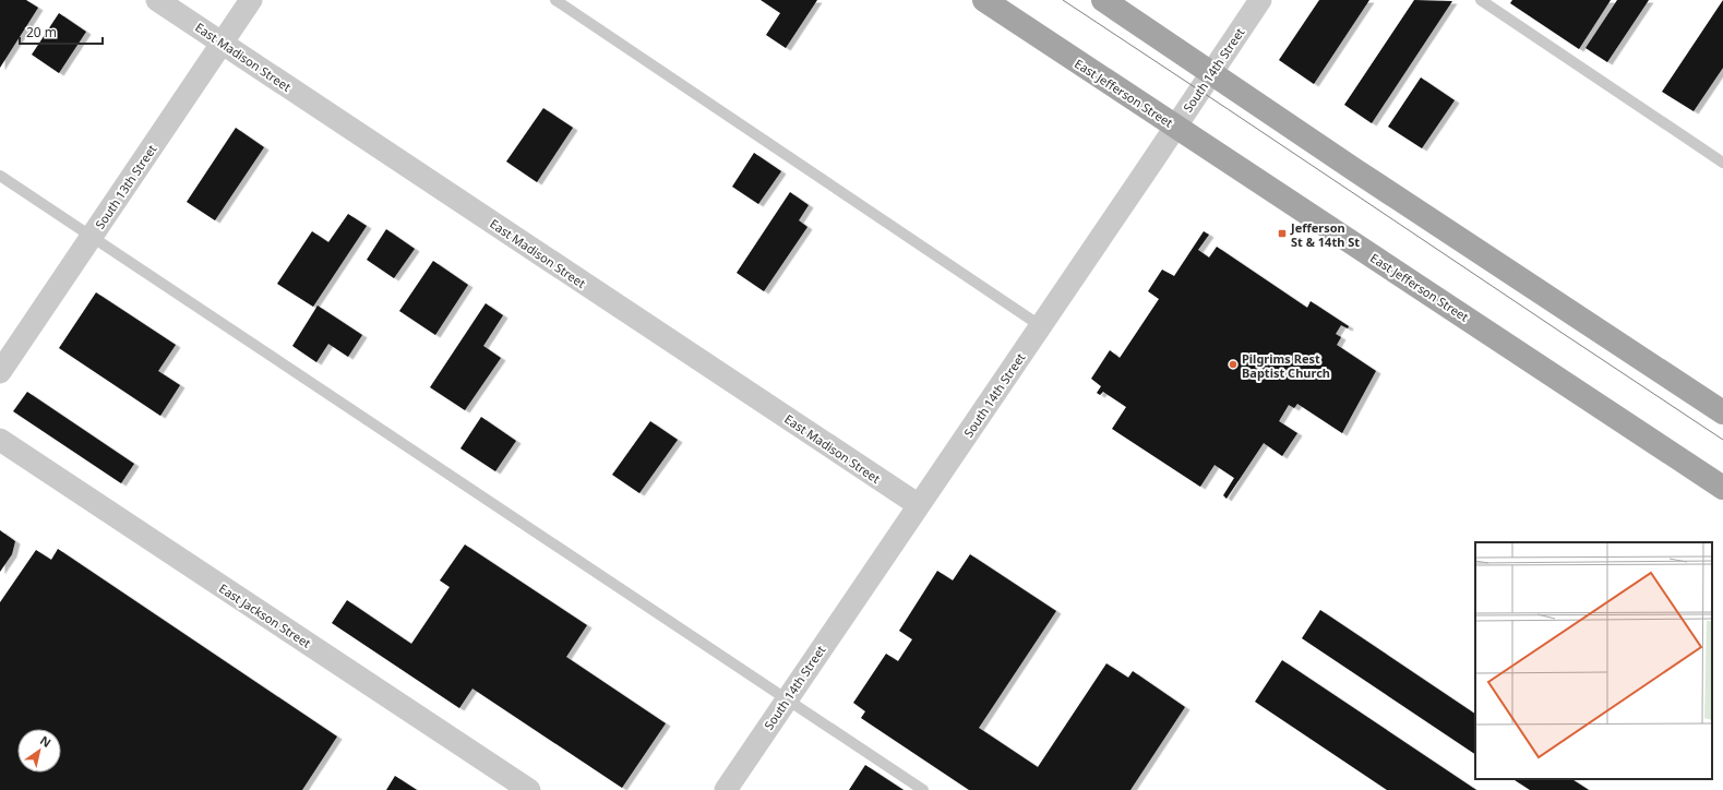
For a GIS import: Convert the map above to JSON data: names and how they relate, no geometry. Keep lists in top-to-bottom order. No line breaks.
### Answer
{"streets":{"main road":["East Jefferson Street"],"street":["East Madison Street","South 14th Street","South 13th Street","East Jackson Street"]},"crossings":[["East Madison Street","South 14th Street"],["East Madison Street","South 13th Street"],["South 14th Street","East Jefferson Street"]],"places":{"transit":["Jefferson St & 14th St"],"other":["Pilgrims Rest Baptist Church"]},"scale_bar":"20 m","north":"top right"}
